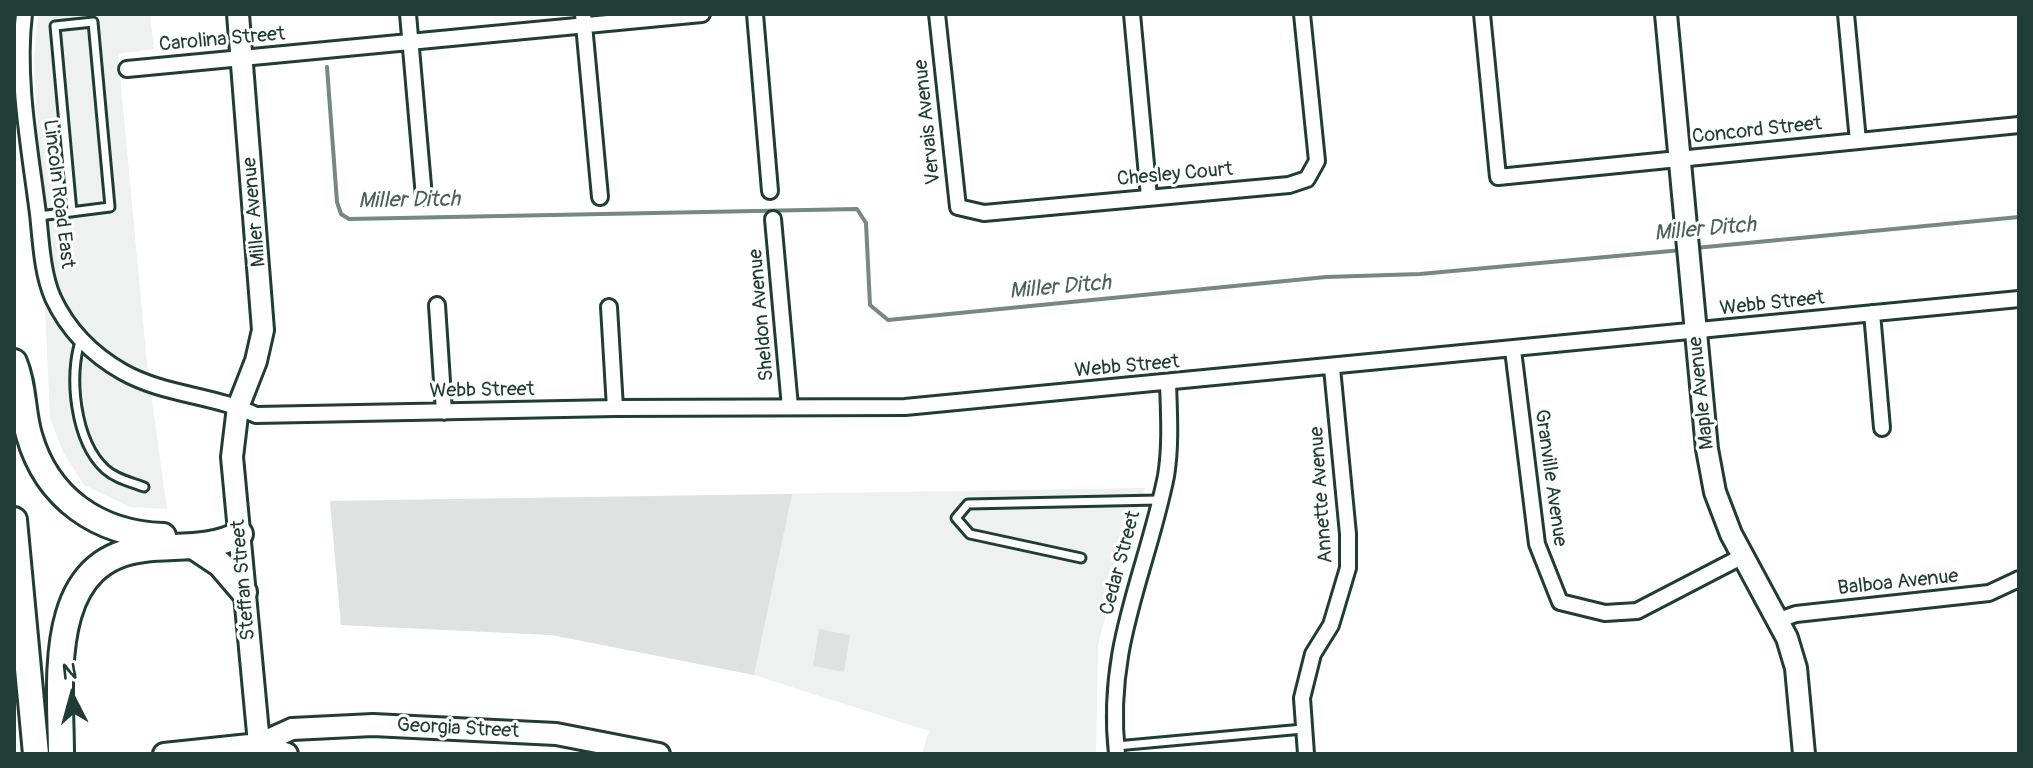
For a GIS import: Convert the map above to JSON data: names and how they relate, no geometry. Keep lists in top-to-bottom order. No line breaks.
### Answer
{"streets":{"street":["Carolina Street","Vervais Avenue","Concord Street","Chesley Court","Lincoln Road East","Miller Avenue","Webb Street","Sheldon Avenue","Maple Avenue","Granville Avenue","Annette Avenue","Cedar Street","Steffan Street","Balboa Avenue","Georgia Street"]},"crossings":[["Carolina Street","Miller Avenue"],["Vervais Avenue","Chesley Court"],["Concord Street","Maple Avenue"],["Lincoln Road East","Miller Avenue"],["Lincoln Road East","Webb Street"],["Lincoln Road East","Steffan Street"],["Miller Avenue","Webb Street"],["Miller Avenue","Steffan Street"],["Webb Street","Sheldon Avenue"],["Webb Street","Maple Avenue"],["Webb Street","Granville Avenue"],["Webb Street","Annette Avenue"],["Webb Street","Cedar Street"],["Webb Street","Steffan Street"],["Maple Avenue","Granville Avenue"],["Maple Avenue","Balboa Avenue"],["Steffan Street","Georgia Street"]],"water":["Miller Ditch"],"north":"top"}
